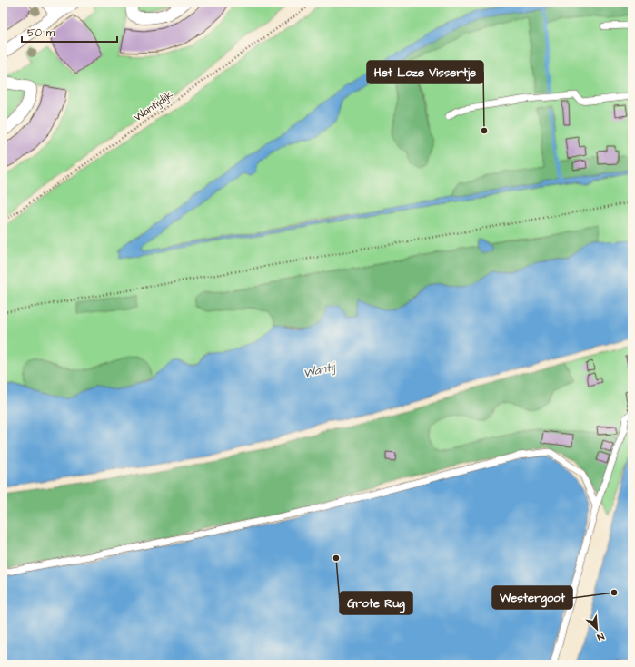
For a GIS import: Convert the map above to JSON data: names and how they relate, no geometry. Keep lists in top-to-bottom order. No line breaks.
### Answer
{"streets":{"path":["Wantijdijk"]},"water":["Wantij"],"places":["Het Loze Vissertje","Grote Rug","Westergoot"],"scale_bar":"50 m","north":"bottom right"}
